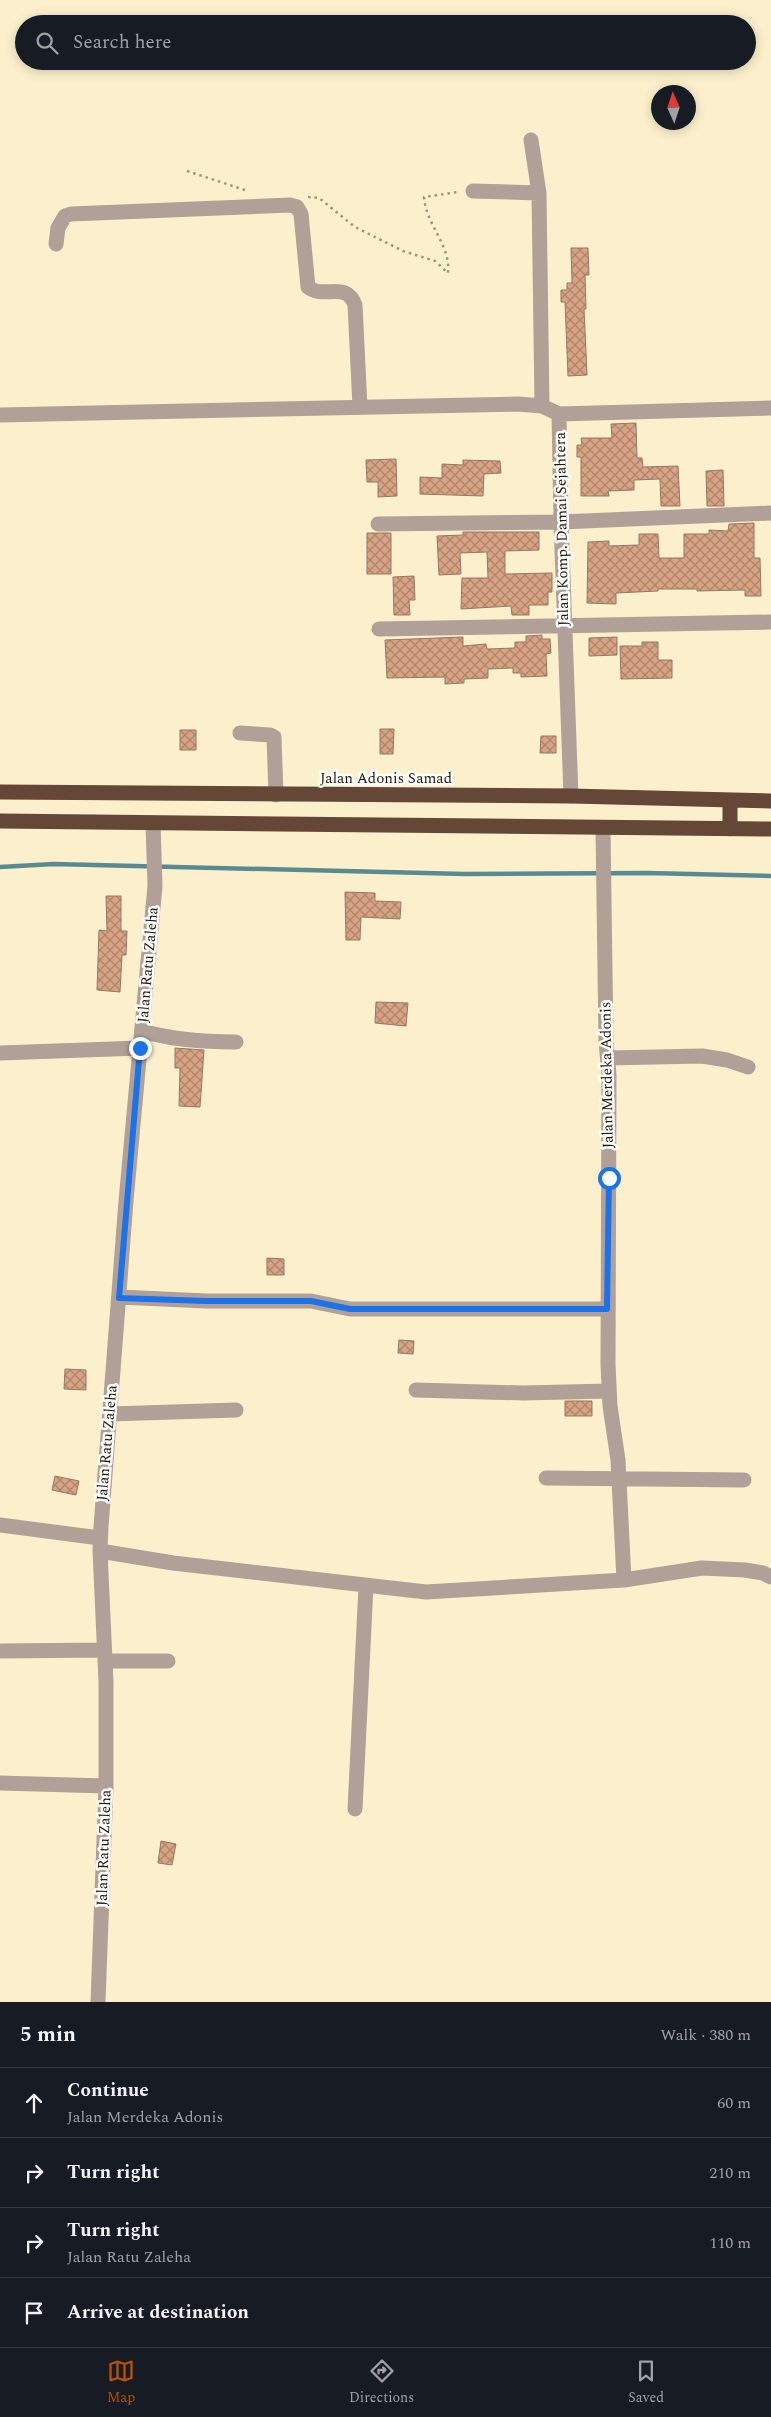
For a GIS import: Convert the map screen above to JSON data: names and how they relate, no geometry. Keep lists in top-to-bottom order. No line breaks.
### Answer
{"streets":{"highway":["Jalan Adonis Samad"],"street":["Jalan Komp. Damai Sejahtera","Jalan Ratu Zaleha","Jalan Merdeka Adonis"]},"crossings":[["Jalan Komp. Damai Sejahtera","Jalan Adonis Samad"]],"north":"top","page":{"search":"Search here","heading":["5 min","Walk · 380 m"],"list":[["Continue","Jalan Merdeka Adonis","60 m"],["Turn right","210 m"],["Turn right","Jalan Ratu Zaleha","110 m"],"Arrive at destination"],"nav":["Map","Directions","Saved"]}}
